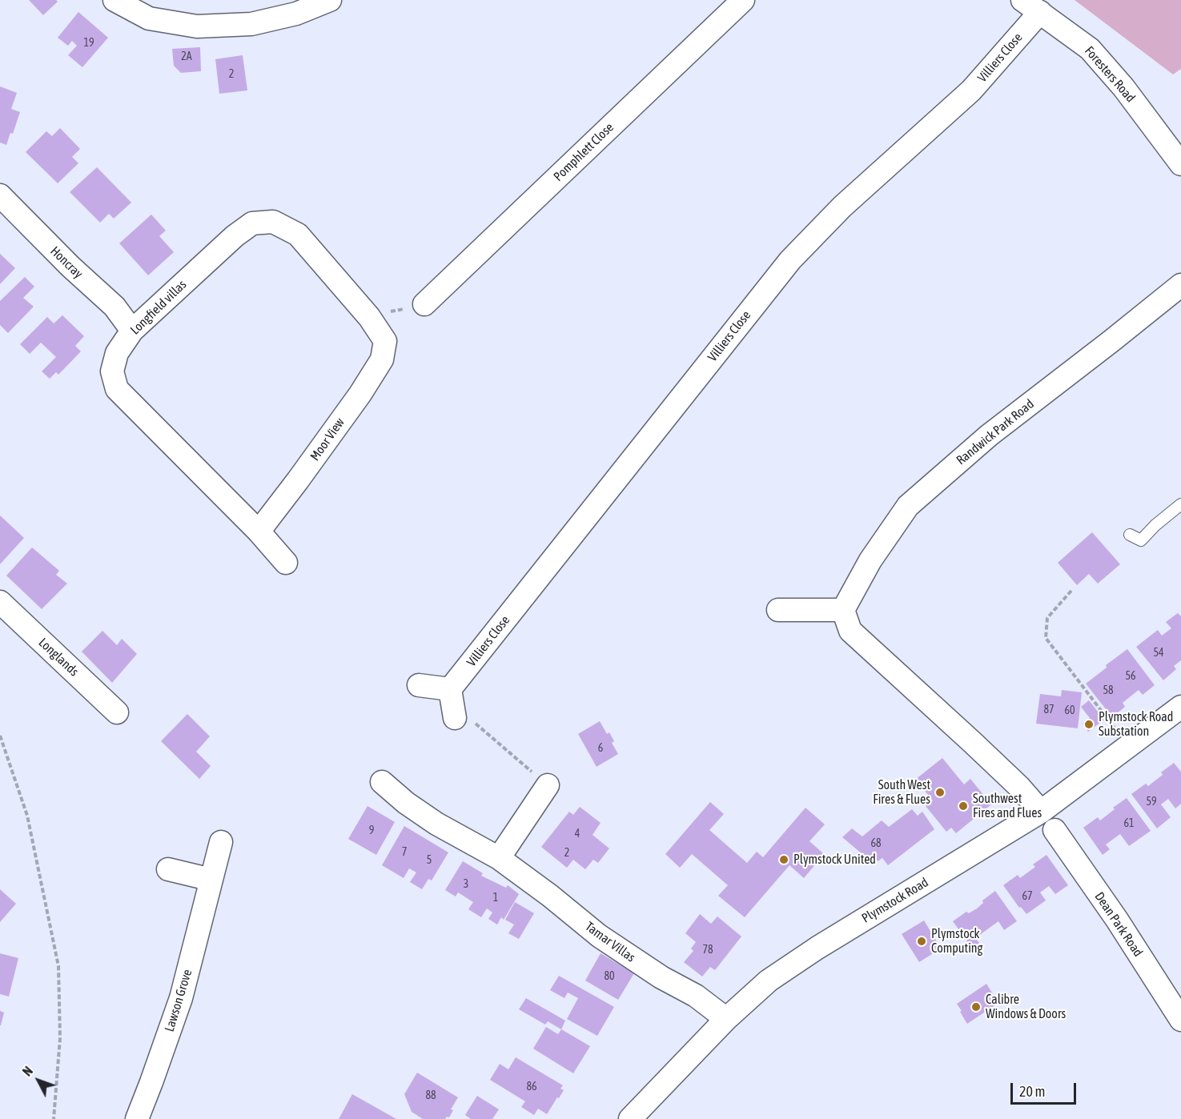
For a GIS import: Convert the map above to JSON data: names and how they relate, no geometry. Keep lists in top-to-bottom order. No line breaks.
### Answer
{"streets":{"street":["Villiers Close","Foresters Road","Pomphlett Close","Honcray","Longfield villas","Randwick Park Road","Moor View","Longlands","Plymstock Road","Dean Park Road","Tamar Villas","Lawson Grove"]},"crossings":[["Villiers Close","Foresters Road"],["Honcray","Longfield villas"],["Longfield villas","Moor View"],["Plymstock Road","Tamar Villas"]],"places":["Plymstock Road Substation","South West Fires & Flues","Southwest Fires and Flues","Plymstock United","Plymstock Computing","Calibre Windows & Doors"],"house_numbers":["19","2A","2","54","56","58","87","60","6","59","61","9","4","68","7","2","5","3","67","1","78","80","86","88"],"scale_bar":"20 m","north":"top left"}
